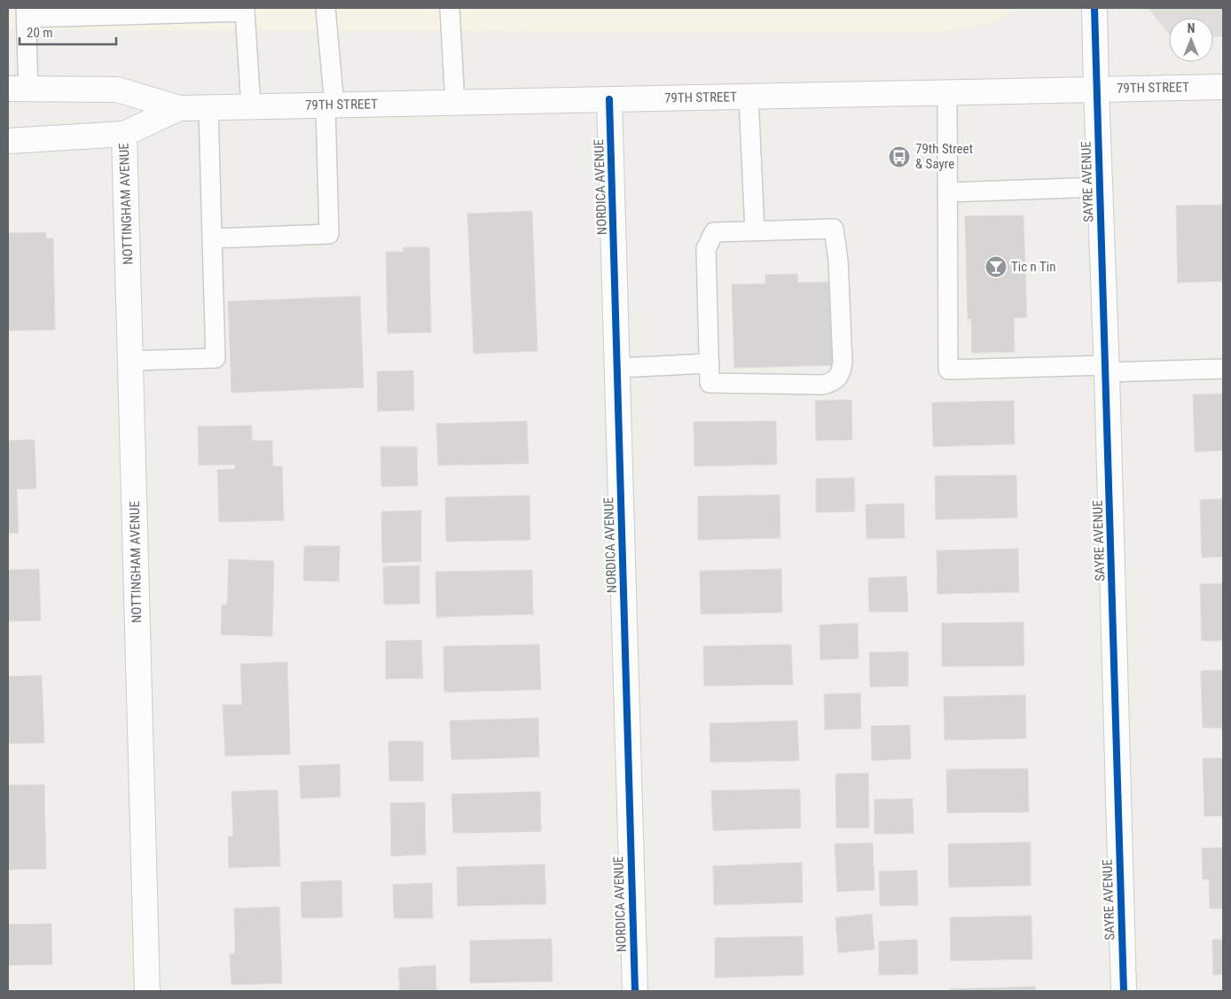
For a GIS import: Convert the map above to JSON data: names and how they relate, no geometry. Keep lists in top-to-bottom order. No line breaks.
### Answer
{"streets":{"street":["79TH STREET","SAYRE AVENUE","NORDICA AVENUE","NOTTINGHAM AVENUE"]},"crossings":[["79TH STREET","SAYRE AVENUE"],["79TH STREET","NORDICA AVENUE"],["79TH STREET","NOTTINGHAM AVENUE"]],"places":{"bus stop":["79th Street & Sayre"],"bar":["Tic n Tin"]},"scale_bar":"20 m","north":"top"}
